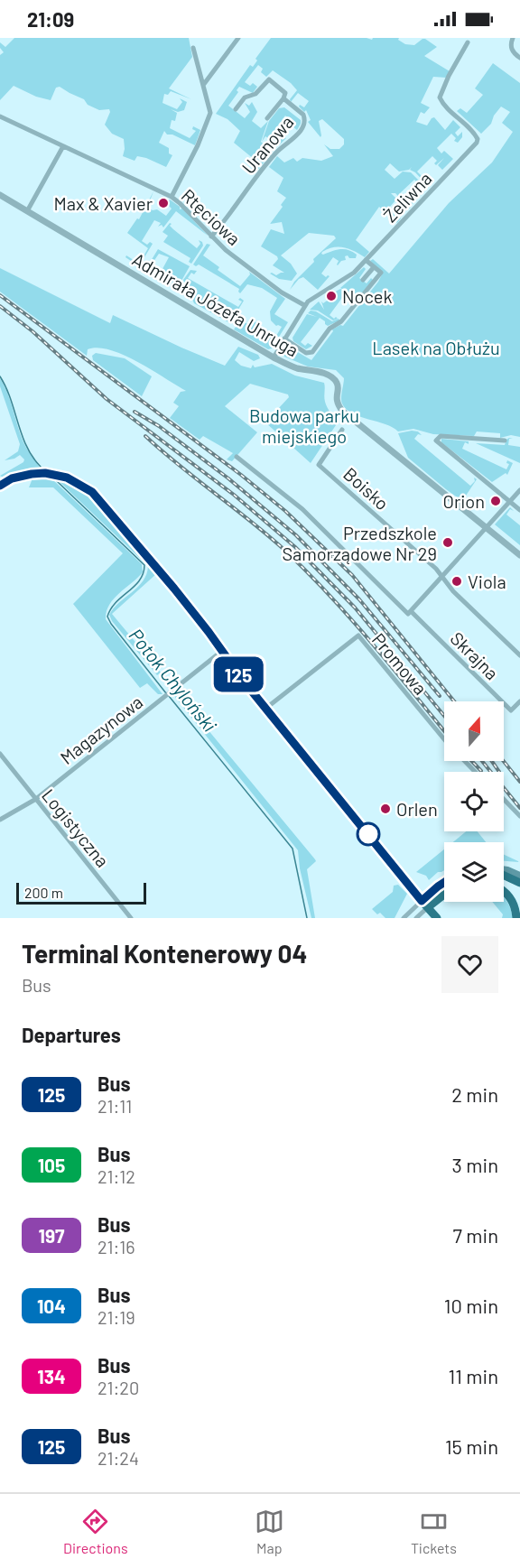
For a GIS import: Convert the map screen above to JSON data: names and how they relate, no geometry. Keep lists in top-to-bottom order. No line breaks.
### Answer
{"streets":{"street":["Uranowa","Żeliwna","Rtęciowa","Admirała Józefa Unruga","Boisko","Skrajna","Promowa","Magazynowa","Logistyczna"]},"crossings":[["Uranowa","Rtęciowa"],["Żeliwna","Rtęciowa"],["Żeliwna","Admirała Józefa Unruga"],["Magazynowa","Logistyczna"]],"water":["Potok Chyloński"],"parks":["Lasek na Obłużu","Budowa parku miejskiego"],"places":["Max & Xavier","Nocek","Orion","Przedszkole Samorządowe Nr 29","Viola","Orlen"],"lines":["bus line 125"],"scale_bar":"200 m","north":"top","page":{"status":"21:09","on_map":"125","scale":"200 m","heading":[["Terminal Kontenerowy 04","Bus"],"Departures"],"list":[{"mark":"125","name":"Bus","note":"21:11","value":"2 min"},{"mark":"105","name":"Bus","note":"21:12","value":"3 min"},{"mark":"197","name":"Bus","note":"21:16","value":"7 min"},{"mark":"104","name":"Bus","note":"21:19","value":"10 min"},{"mark":"134","name":"Bus","note":"21:20","value":"11 min"},{"mark":"125","name":"Bus","note":"21:24","value":"15 min"}],"tabs":["Directions","Map","Tickets"]}}
